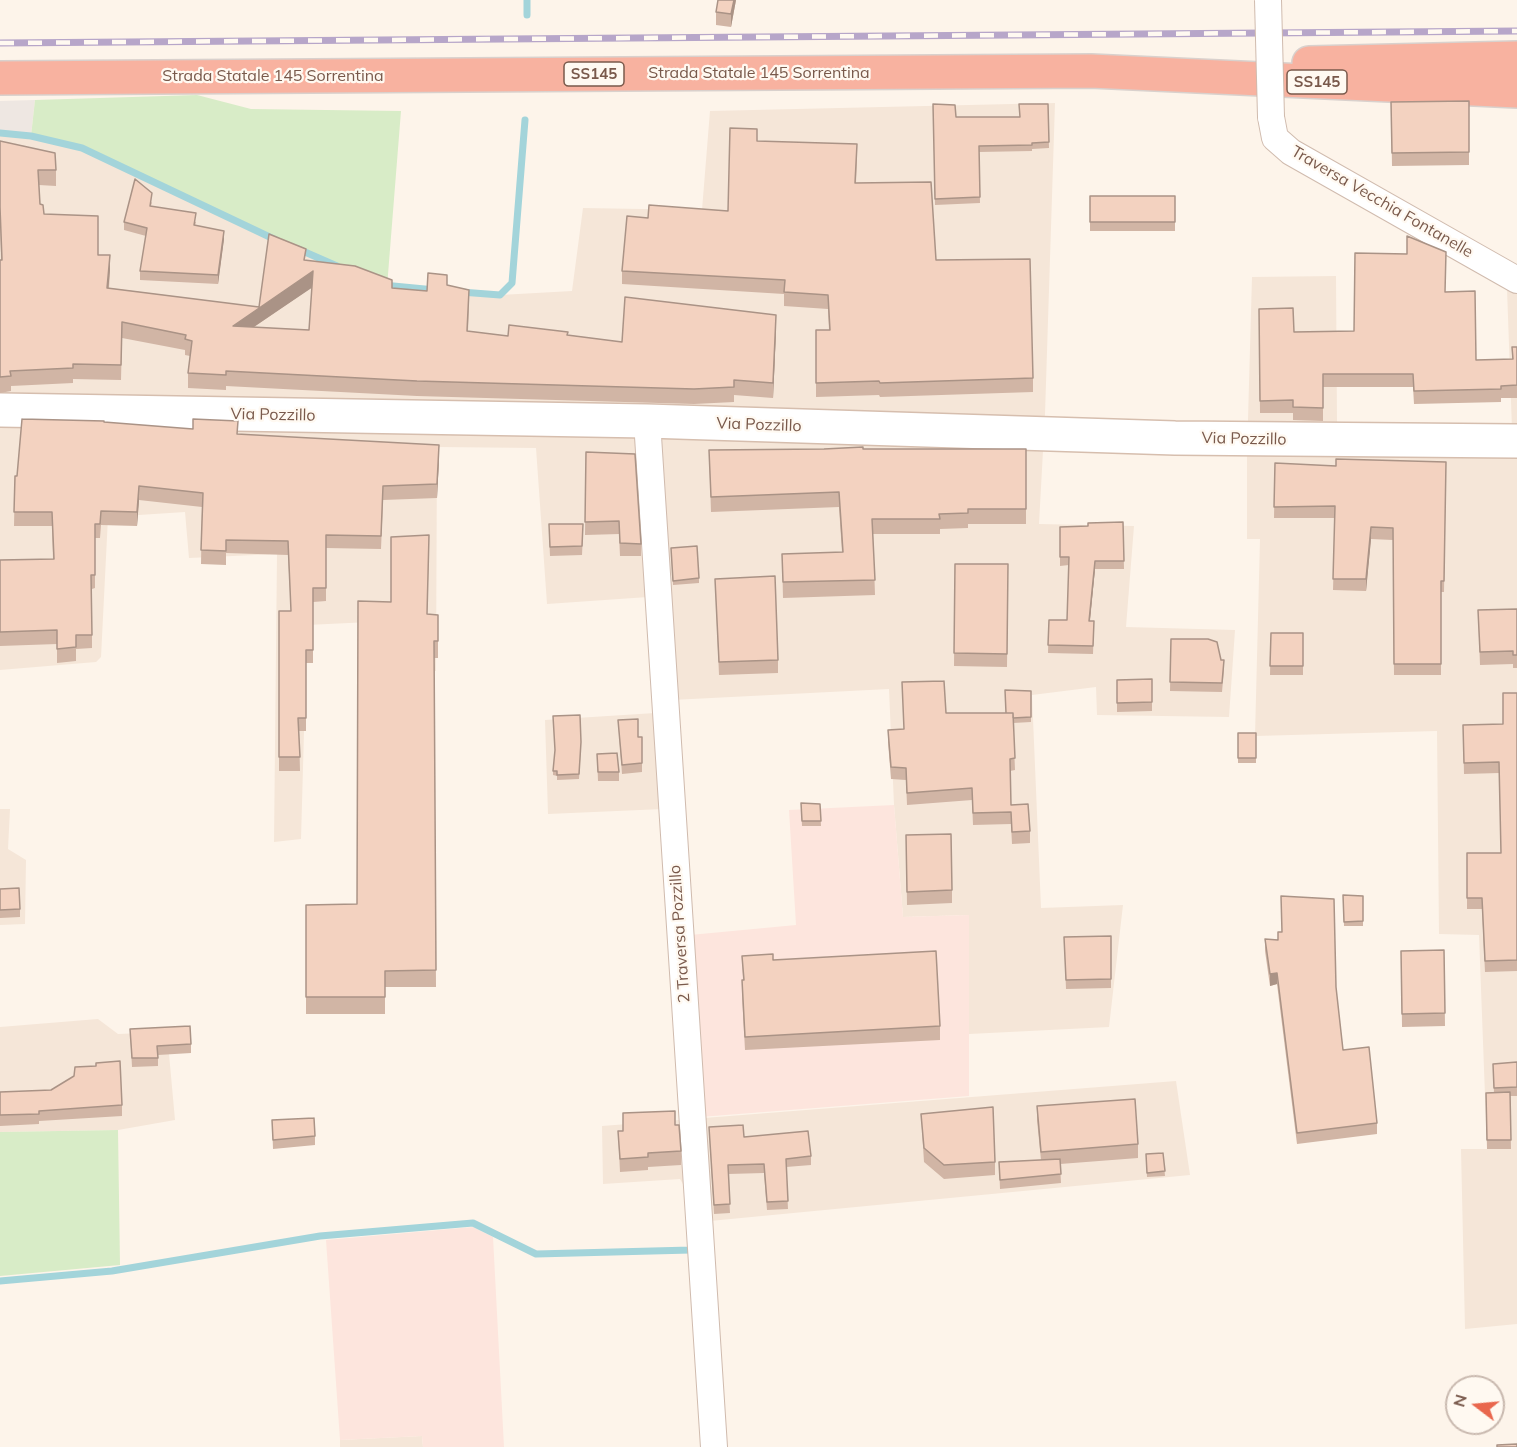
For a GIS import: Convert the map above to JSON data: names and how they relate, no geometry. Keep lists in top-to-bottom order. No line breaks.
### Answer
{"streets":{"highway":["Strada Statale 145 Sorrentina","SS145"],"main road":["Via Pozzillo"],"street":["Traversa Vecchia Fontanelle","2 Traversa Pozzillo"]},"crossings":[["Via Pozzillo","2 Traversa Pozzillo"]],"north":"left"}
